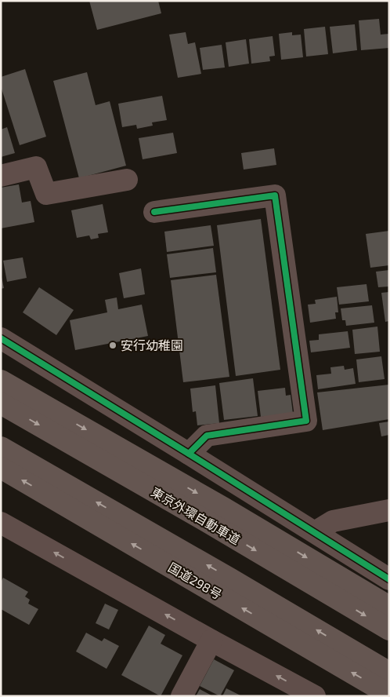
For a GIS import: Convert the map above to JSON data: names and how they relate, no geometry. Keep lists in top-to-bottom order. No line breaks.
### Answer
{"streets":{"highway":["東京外環自動車道","国道298号"]},"places":["安行幼稚園"]}
